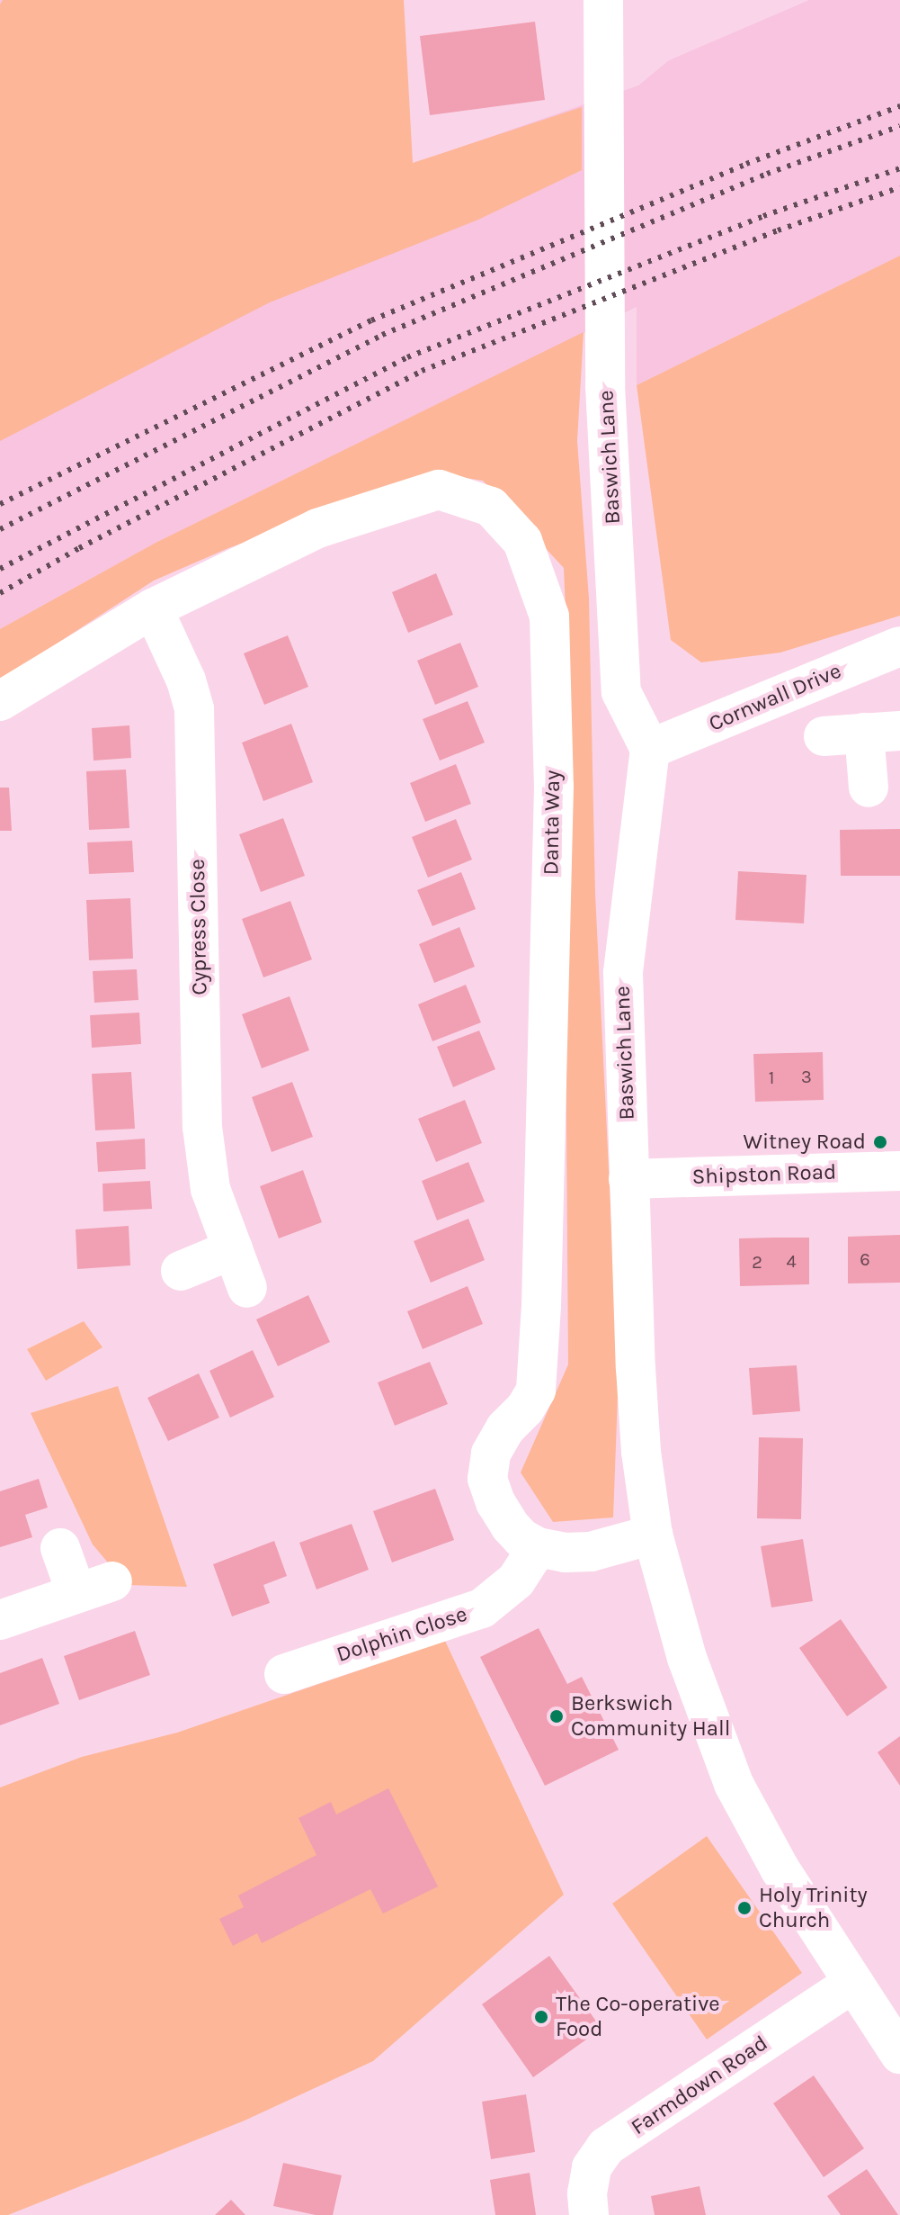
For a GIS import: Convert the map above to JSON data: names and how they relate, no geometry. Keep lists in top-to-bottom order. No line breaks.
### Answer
{"streets":{"street":["Baswich Lane","Cornwall Drive","Danta Way","Cypress Close","Shipston Road","Dolphin Close","Farmdown Road"]},"crossings":[["Baswich Lane","Cornwall Drive"],["Baswich Lane","Danta Way"],["Baswich Lane","Shipston Road"],["Baswich Lane","Farmdown Road"],["Danta Way","Cypress Close"],["Danta Way","Dolphin Close"]],"places":["Witney Road","Berkswich Community Hall","Holy Trinity Church","The Co-operative Food"],"house_numbers":["3","1","6","4","2"]}
